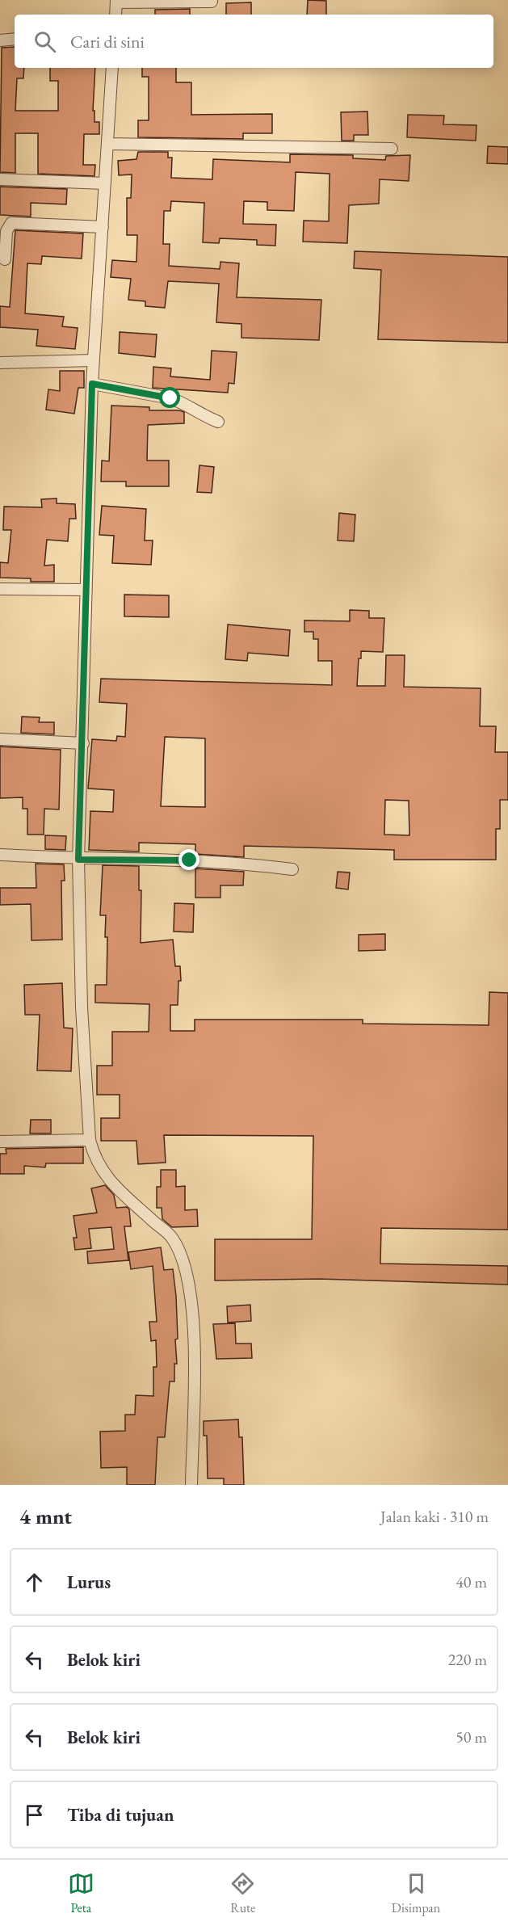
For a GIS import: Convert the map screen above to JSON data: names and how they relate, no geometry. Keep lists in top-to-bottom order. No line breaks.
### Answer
{"page":{"search":"Cari di sini","heading":["4 mnt","Jalan kaki · 310 m"],"list":[["Lurus","40 m"],["Belok kiri","220 m"],["Belok kiri","50 m"],"Tiba di tujuan"],"nav":["Peta","Rute","Disimpan"]}}
